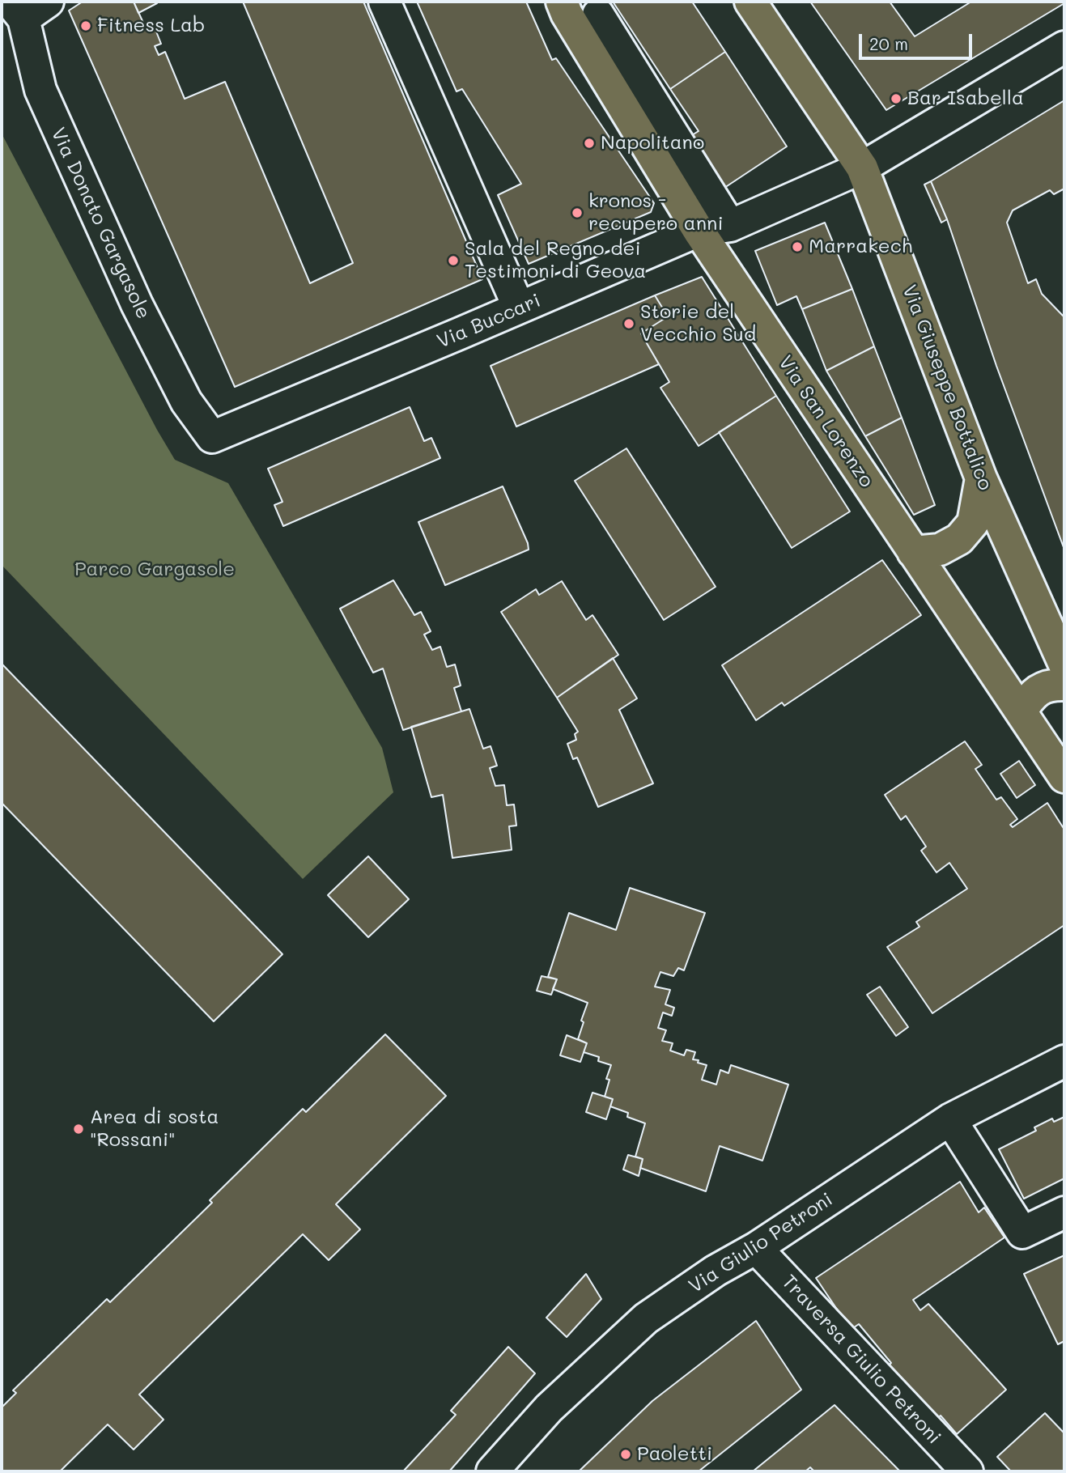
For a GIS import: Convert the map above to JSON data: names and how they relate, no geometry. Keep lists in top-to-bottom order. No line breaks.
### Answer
{"streets":{"main road":["Via Giuseppe Bottalico","Via San Lorenzo"],"street":["Via Donato Gargasole","Via Buccari","Via Giulio Petroni","Traversa Giulio Petroni"]},"crossings":[["Via Donato Gargasole","Via Buccari"],["Via Buccari","Via Giuseppe Bottalico"],["Via Buccari","Via San Lorenzo"],["Via Giulio Petroni","Traversa Giulio Petroni"]],"parks":["Parco Gargasole"],"places":["Fitness Lab","Bar Isabella","Napolitano","kronos - recupero anni","Marrakech","Sala del Regno dei Testimoni di Geova","Storie del Vecchio Sud","Area di sosta \"Rossani\"","Paoletti"],"scale_bar":"20 m"}
